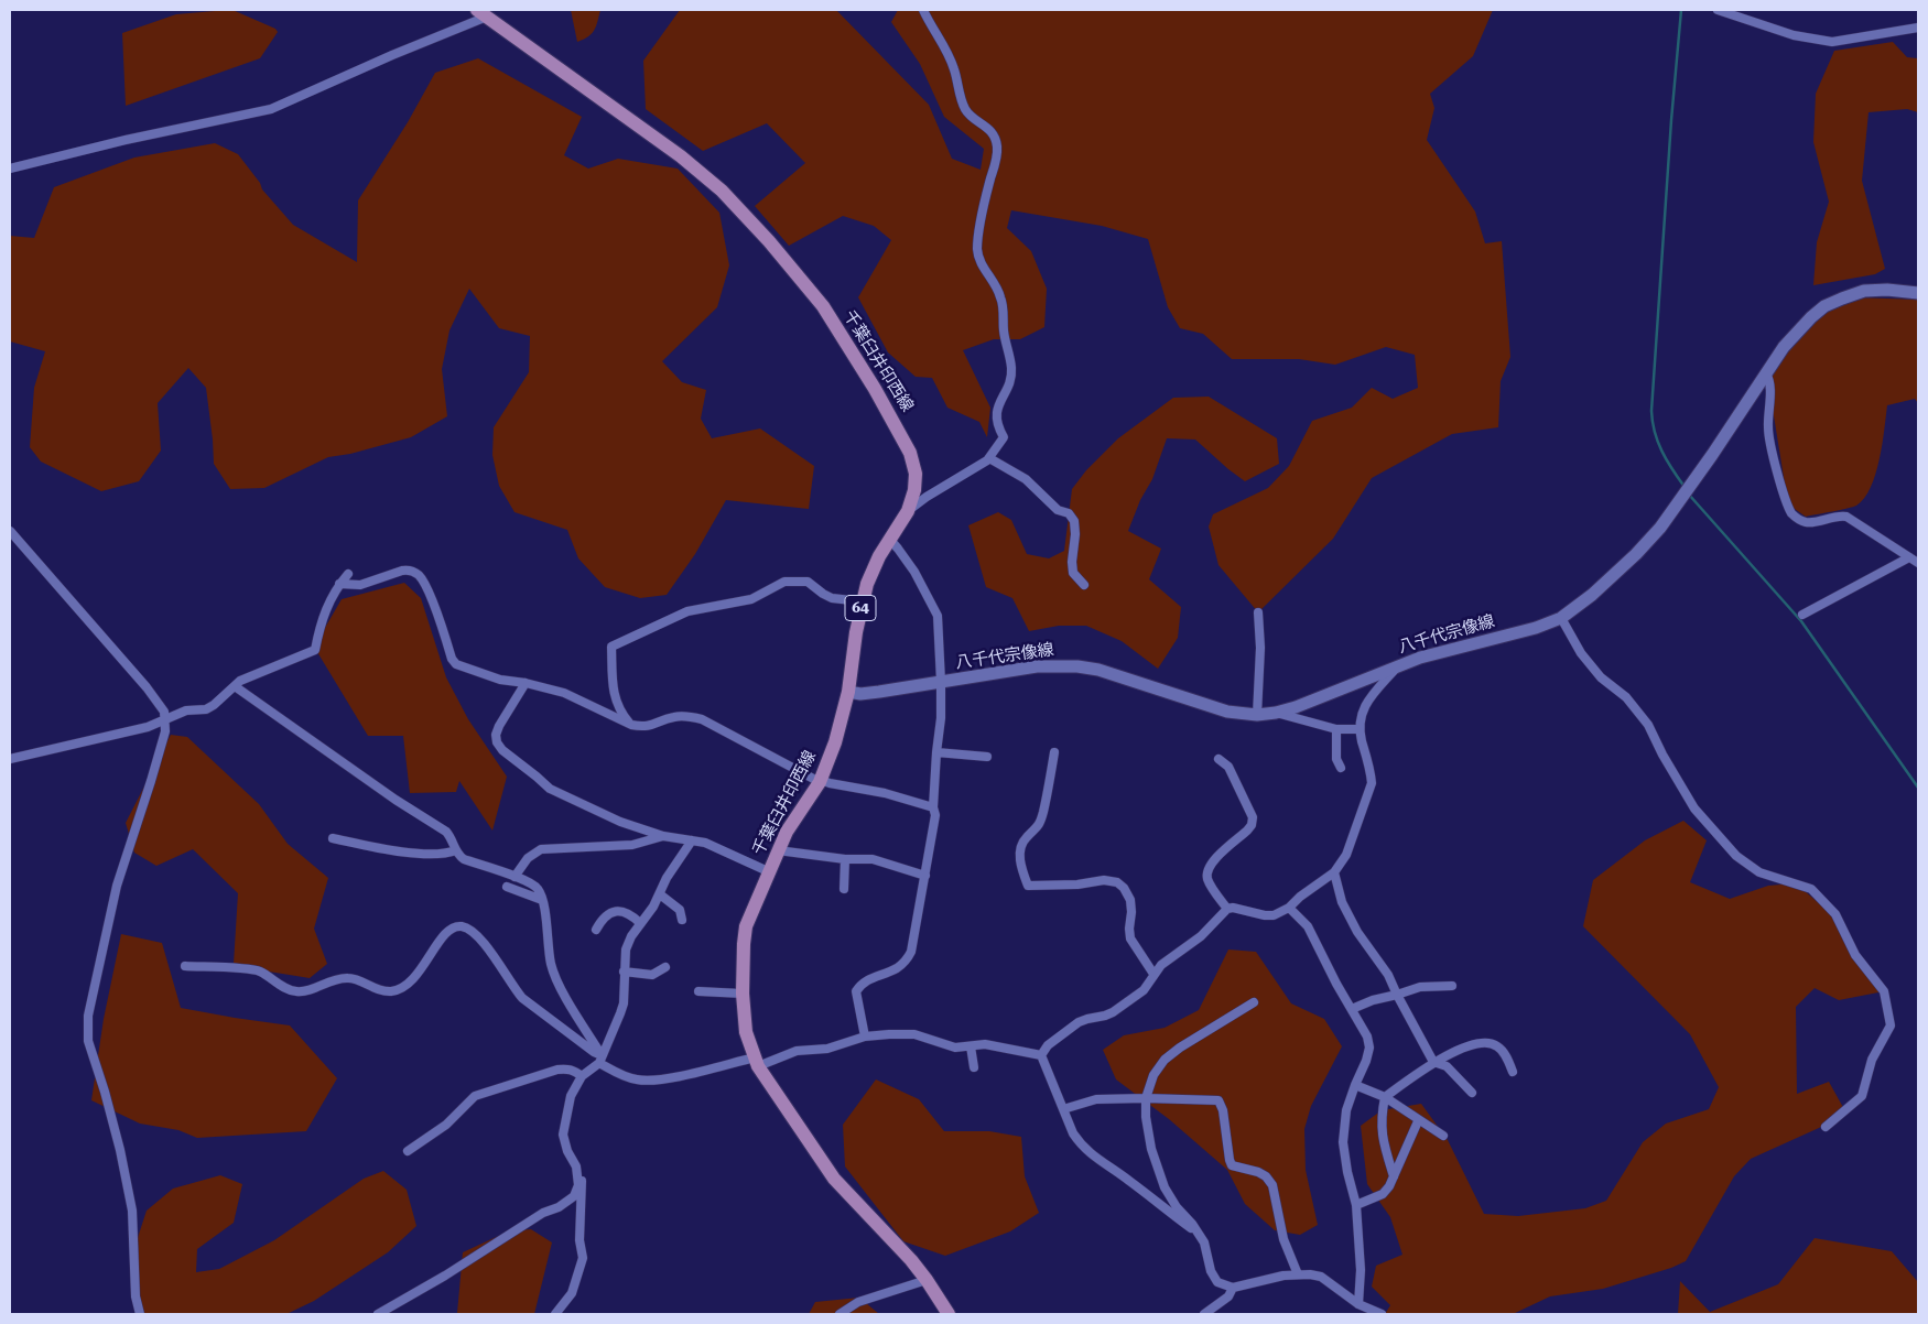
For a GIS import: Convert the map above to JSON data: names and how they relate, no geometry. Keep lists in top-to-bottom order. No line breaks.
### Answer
{"streets":{"main road":["千葉臼井印西線","64","八千代宗像線"]},"crossings":[["千葉臼井印西線","八千代宗像線"]]}
